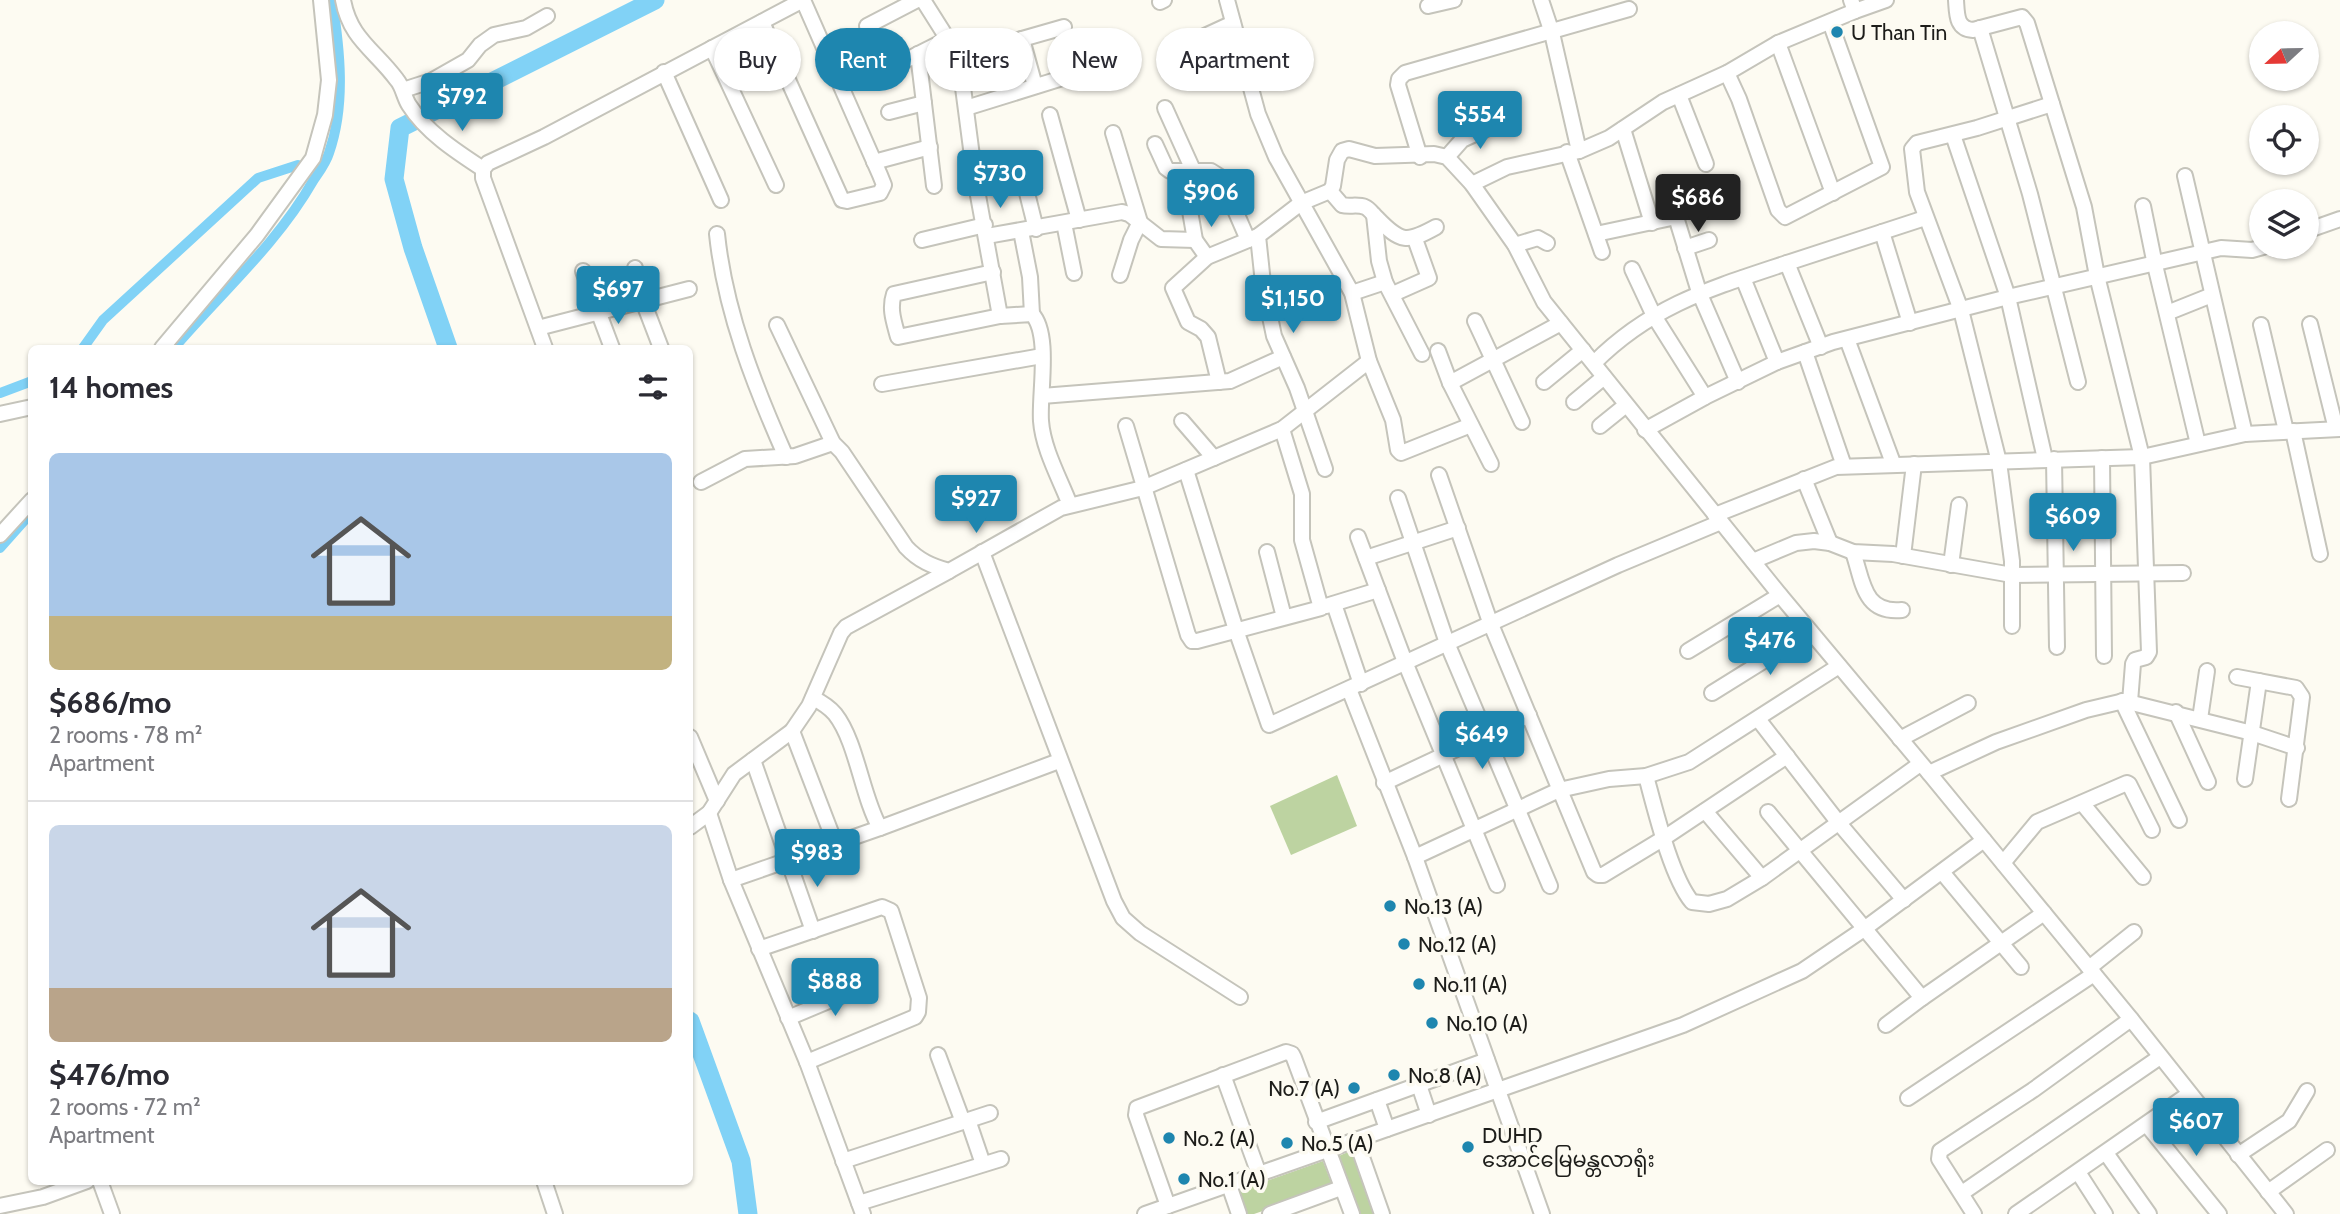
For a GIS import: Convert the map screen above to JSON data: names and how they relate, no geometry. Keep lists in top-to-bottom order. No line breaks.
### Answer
{"places":["U Than Tin","No.13 (A)","No.12 (A)","No.11 (A)","No.10 (A)","No.8 (A)","No.7 (A)","No.2 (A)","No.5 (A)","DUHD အောင်မြေမန္တလာရုံး","No.1 (A)"],"north":"left","page":{"chip":["Buy","Rent","Filters","New","Apartment"],"price":["$792","$554","$730","$906","$686","$697","$1,150","$927","$609","$476","$649","$983","$888","$607"],"heading":"14 homes","list":[{"name":"$686/mo","note":"2 rooms · 78 m² · Apartment"},{"name":"$476/mo","note":"2 rooms · 72 m² · Apartment"}]}}
